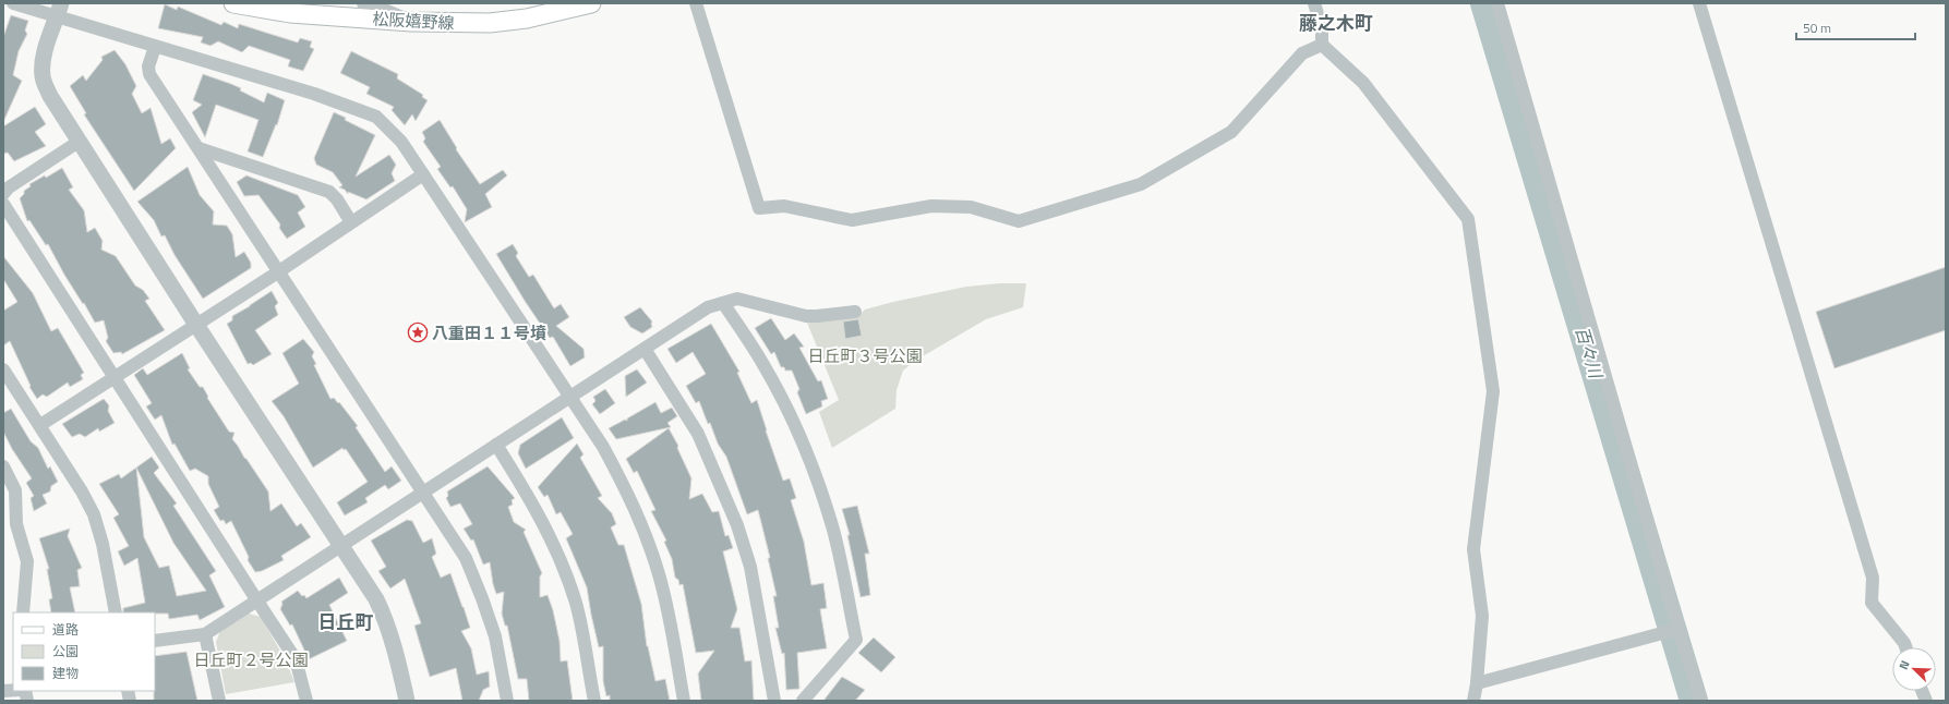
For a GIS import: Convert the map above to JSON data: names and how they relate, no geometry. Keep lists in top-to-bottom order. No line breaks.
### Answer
{"streets":{"main road":["松阪嬉野線"]},"districts":["藤之木町","日丘町"],"water":["百々川"],"parks":["日丘町３号公園","日丘町２号公園"],"places":{"place":["八重田１１号墳"]},"legend":["道路","公園","建物"],"scale_bar":"50 m","north":"top left"}
